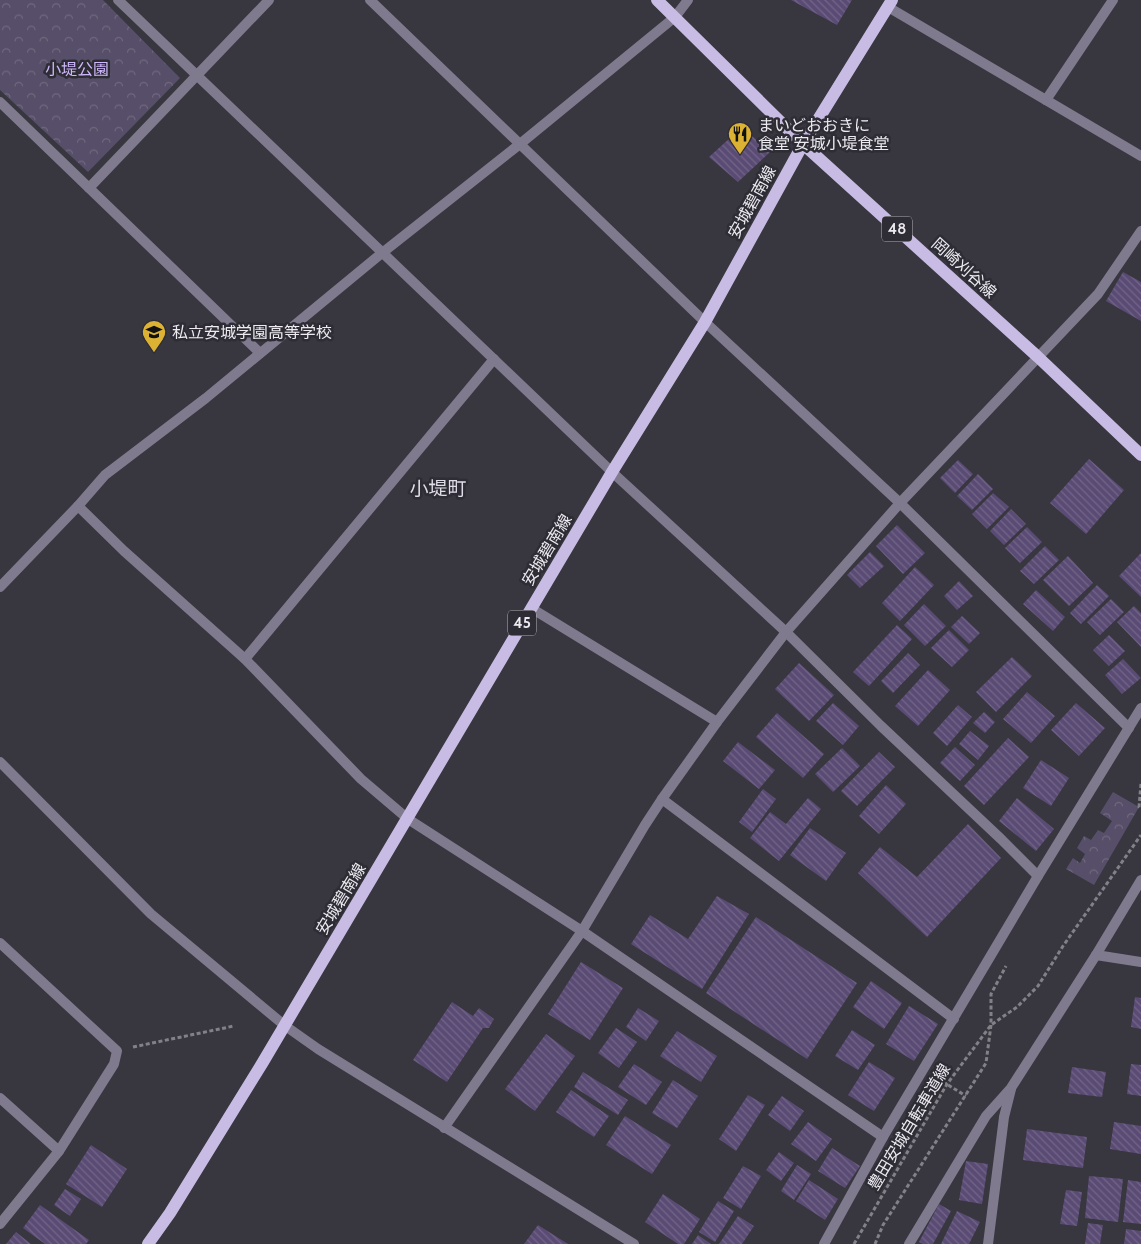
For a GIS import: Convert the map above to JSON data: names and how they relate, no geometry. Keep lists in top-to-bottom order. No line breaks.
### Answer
{"streets":{"main road":["安城碧南線","48","岡崎刈谷線","45"],"path":["豊田安城自転車道線"]},"crossings":[["安城碧南線","岡崎刈谷線"]],"districts":["小堤町"],"parks":["小堤公園"],"places":{"restaurant":["まいどおおきに 食堂 安城小堤食堂"],"school or university":["私立安城学園高等学校"]}}
